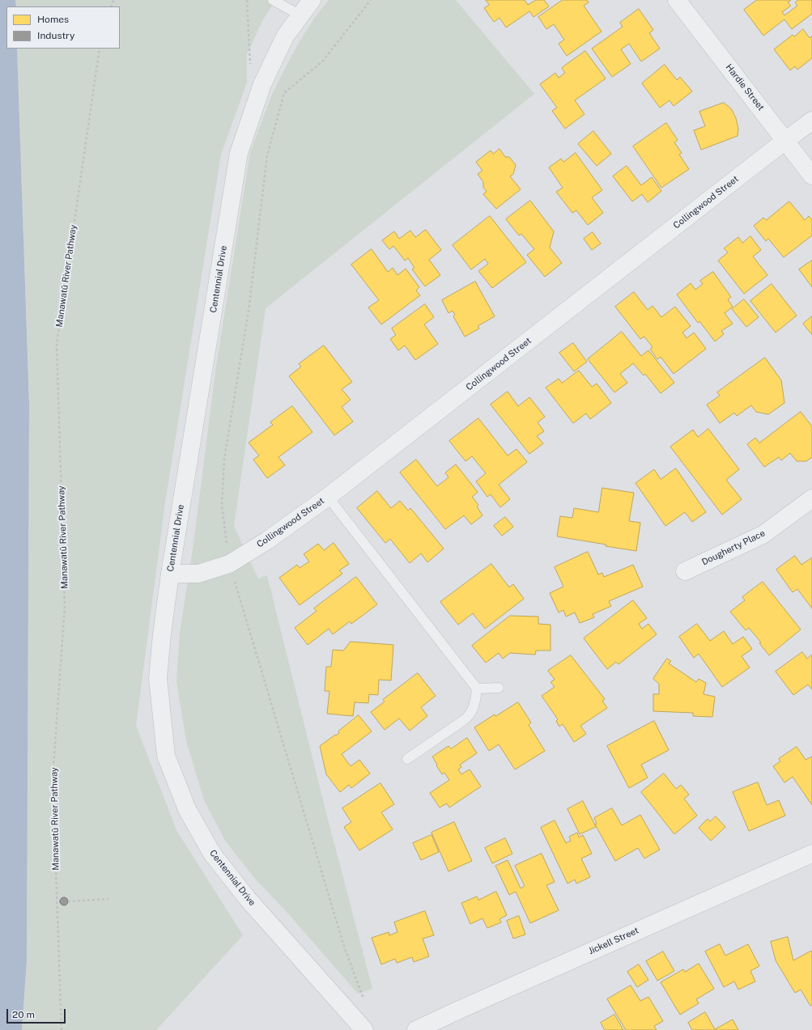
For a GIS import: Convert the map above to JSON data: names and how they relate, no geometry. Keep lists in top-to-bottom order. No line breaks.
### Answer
{"streets":{"street":["Hardie Street","Collingwood Street","Centennial Drive","Dougherty Place","Jickell Street"],"path":["Manawatū River Pathway"]},"crossings":[["Hardie Street","Collingwood Street"],["Collingwood Street","Centennial Drive"]],"legend":["Homes","Industry"],"scale_bar":"20 m"}
